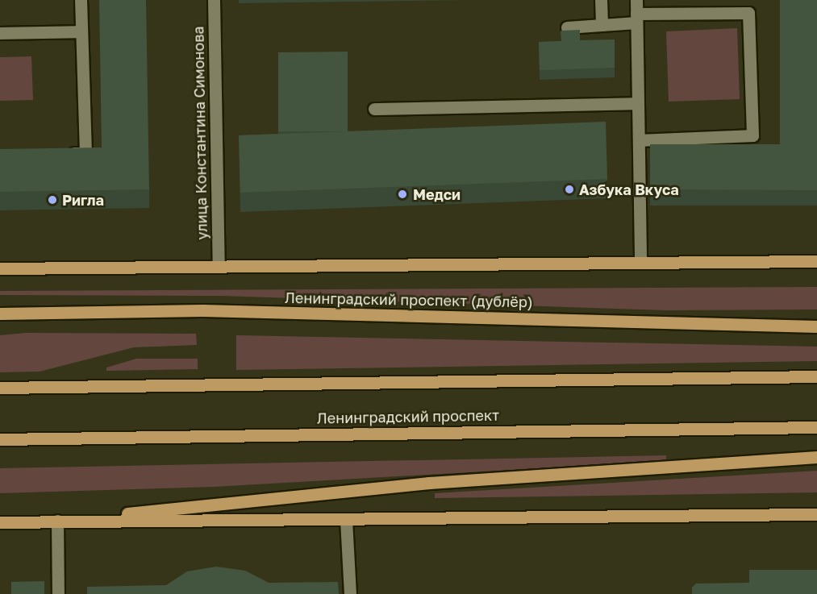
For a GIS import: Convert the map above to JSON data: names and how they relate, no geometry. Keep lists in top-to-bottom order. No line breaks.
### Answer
{"streets":{"main road":["Ленинградский проспект (дублёр)","Ленинградский проспект"],"street":["улица Константина Симонова"]},"places":["Азбука Вкуса","Медси","Ригла"]}
